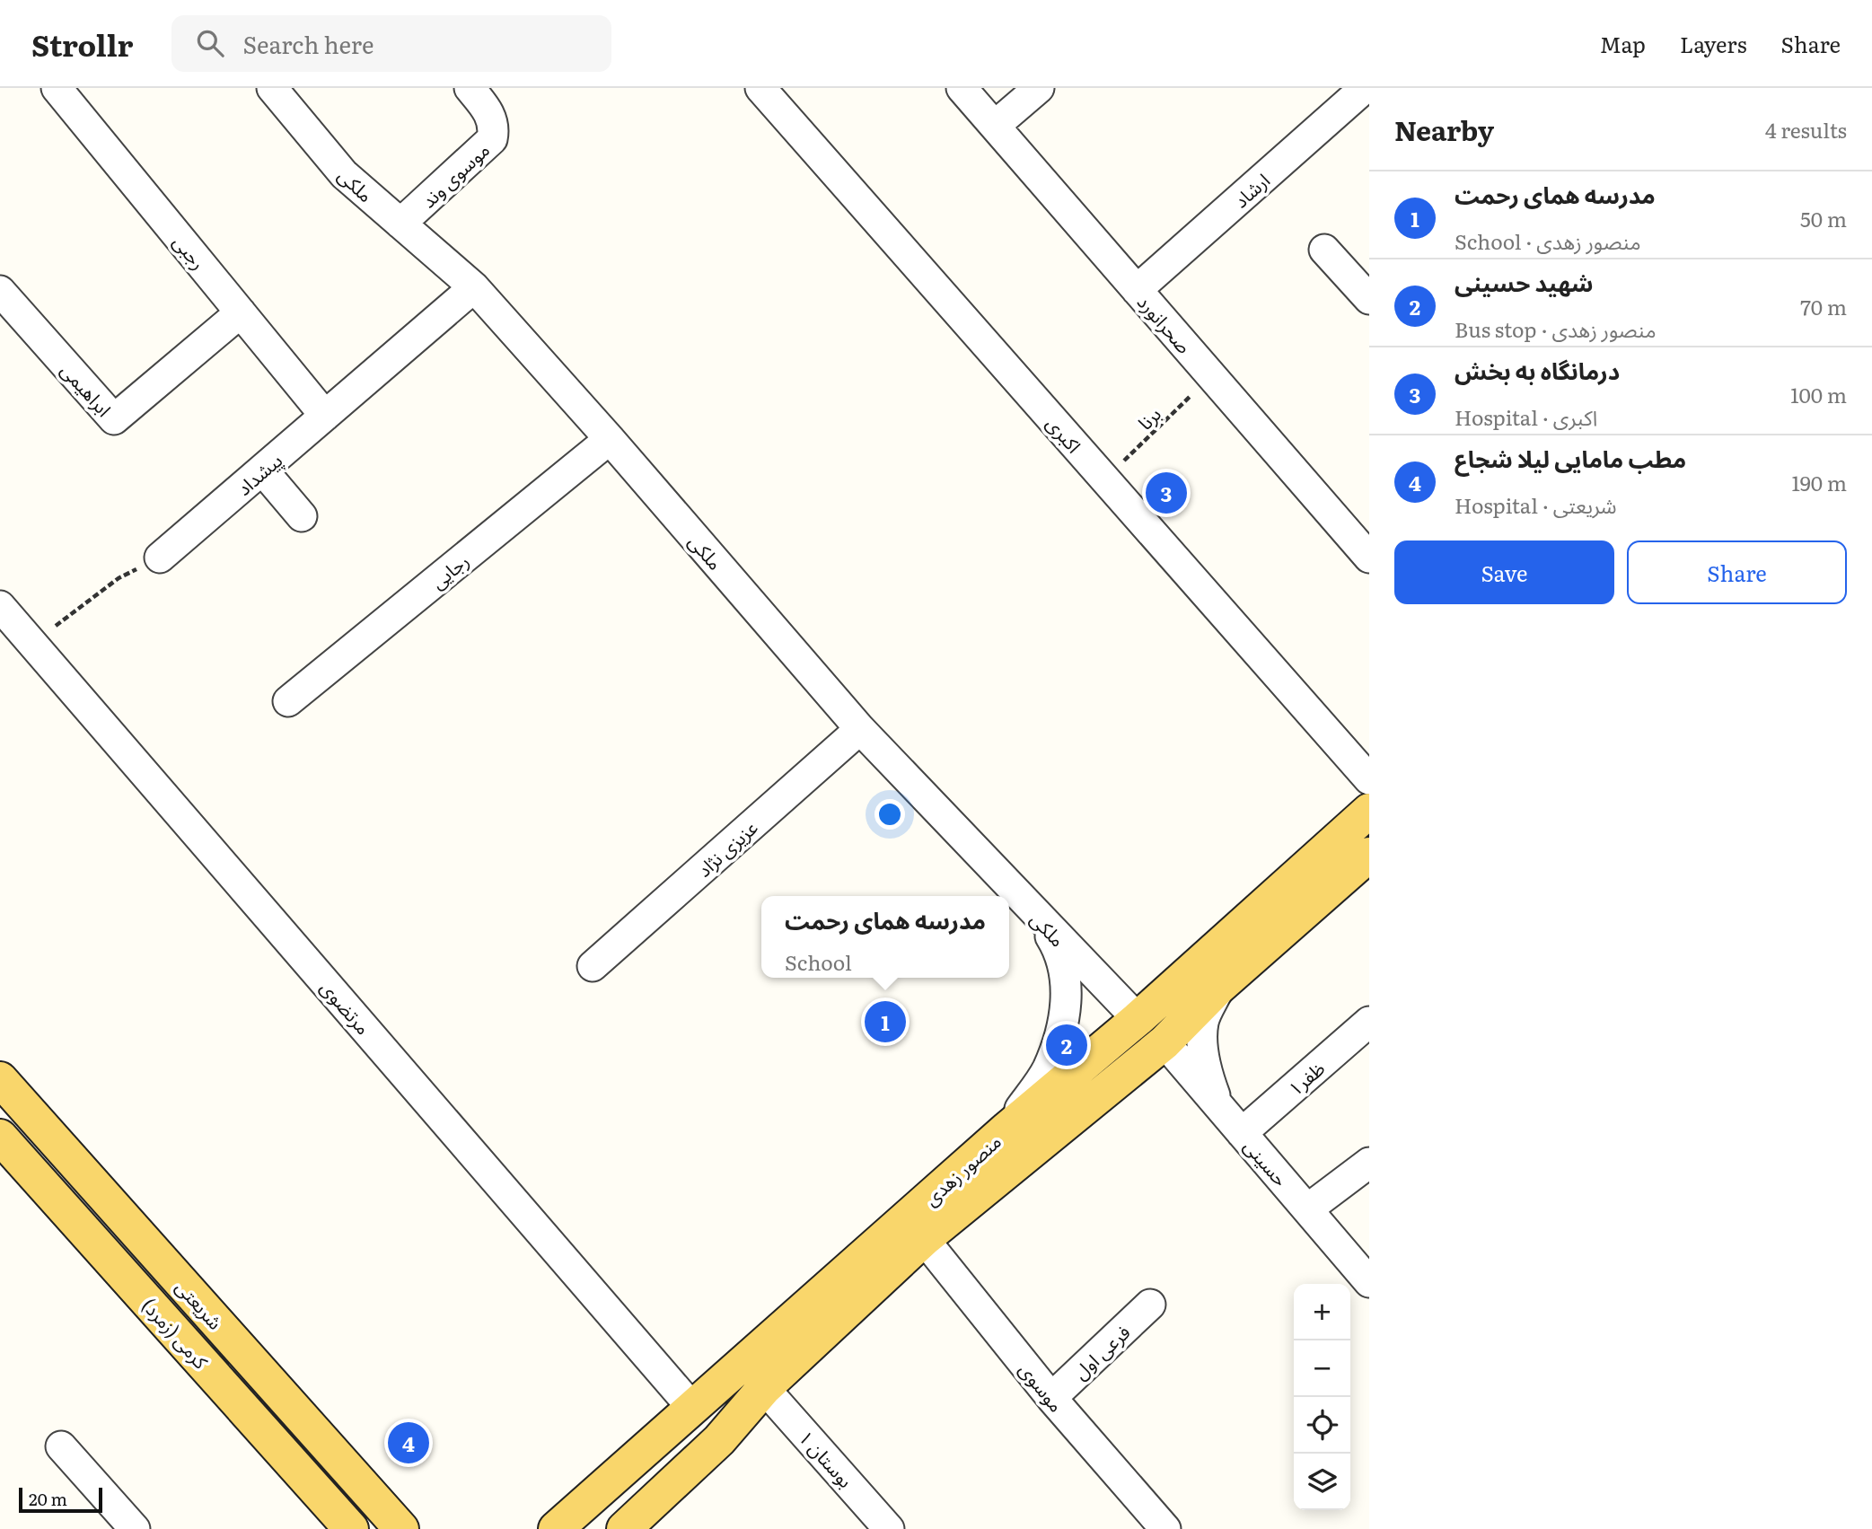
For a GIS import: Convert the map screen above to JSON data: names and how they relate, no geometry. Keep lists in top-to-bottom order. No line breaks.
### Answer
{"streets":{"main road":["منصور زهدی","شریعتی","کرمی (زمرد)"],"street":["موسوی وند","ملکی","ارشاد","رجبی","صحرانورد","ابراهیمی","اکبری","پیشداد","رجایی","عزیزی نژاد","مرتضوی","ظفر۱","حسینی","فرعی اول","موسوی","بوستان ۱"],"path":["برنا"]},"crossings":[["موسوی وند","ملکی"],["ملکی","پیشداد"],["ملکی","رجایی"],["ملکی","عزیزی نژاد"],["ملکی","منصور زهدی"],["ارشاد","صحرانورد"],["رجبی","ابراهیمی"],["رجبی","پیشداد"],["صحرانورد","برنا"],["برنا","اکبری"],["مرتضوی","منصور زهدی"],["ظفر۱","حسینی"],["حسینی","منصور زهدی"],["منصور زهدی","موسوی"],["منصور زهدی","بوستان ۱"],["فرعی اول","موسوی"]],"scale_bar":"20 m","page":{"header":"Strollr","search":"Search here","nav":["Map","Layers","Share"],"heading":["Nearby","4 results"],"list":[{"mark":"1","name":"مدرسه همای رحمت","note":"School · منصور زهدی","value":"50 m"},{"mark":"2","name":"شهید حسینی","note":"Bus stop · منصور زهدی","value":"70 m"},{"mark":"3","name":"درمانگاه به بخش","note":"Hospital · اکبری","value":"100 m"},{"mark":"4","name":"مطب مامایی لیلا شجاع","note":"Hospital · شریعتی","value":"190 m"}],"pins":["3","1","2","4"],"buttons":["Save","Share"],"popup":["مدرسه همای رحمت","School"],"map_buttons":["+","−"],"scale":"20 m"}}
